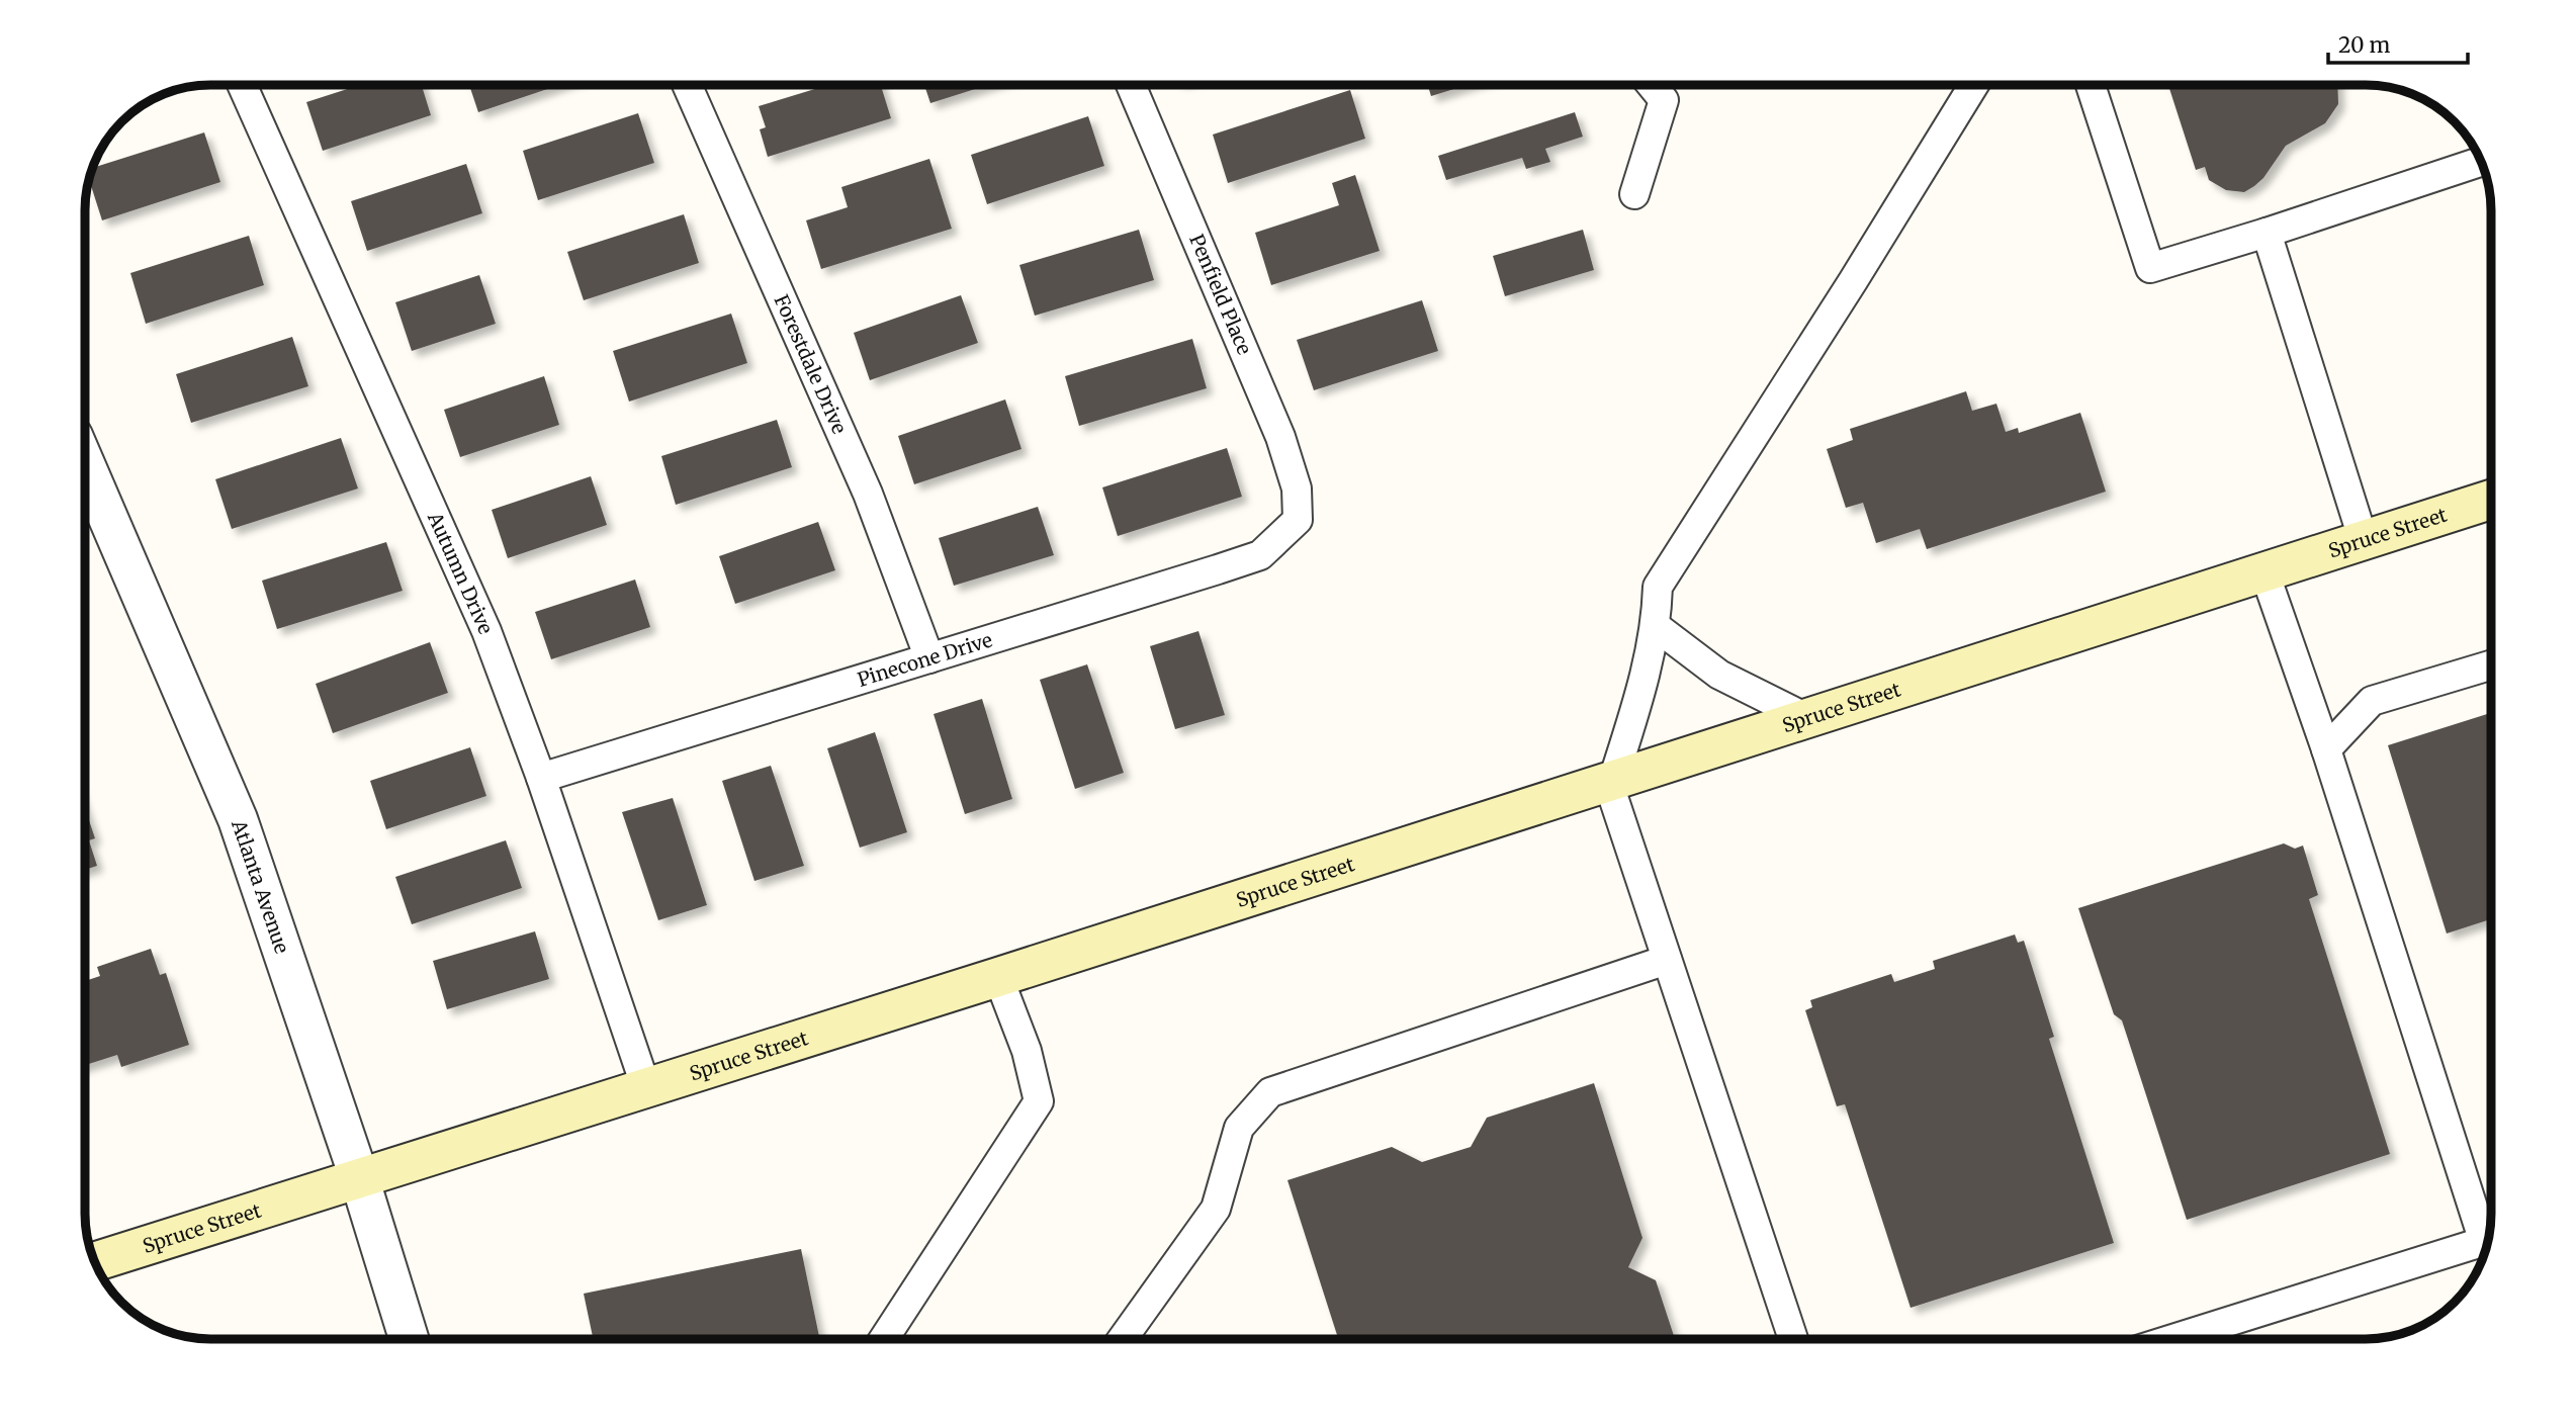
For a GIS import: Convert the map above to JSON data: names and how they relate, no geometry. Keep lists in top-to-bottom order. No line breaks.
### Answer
{"streets":{"main road":["Spruce Street"],"street":["Atlanta Avenue"],"lane":["Penfield Place","Forestdale Drive","Autumn Drive","Pinecone Drive"]},"crossings":[["Penfield Place","Pinecone Drive"],["Forestdale Drive","Pinecone Drive"],["Spruce Street","Autumn Drive"],["Spruce Street","Atlanta Avenue"],["Autumn Drive","Pinecone Drive"]],"scale_bar":"20 m"}
